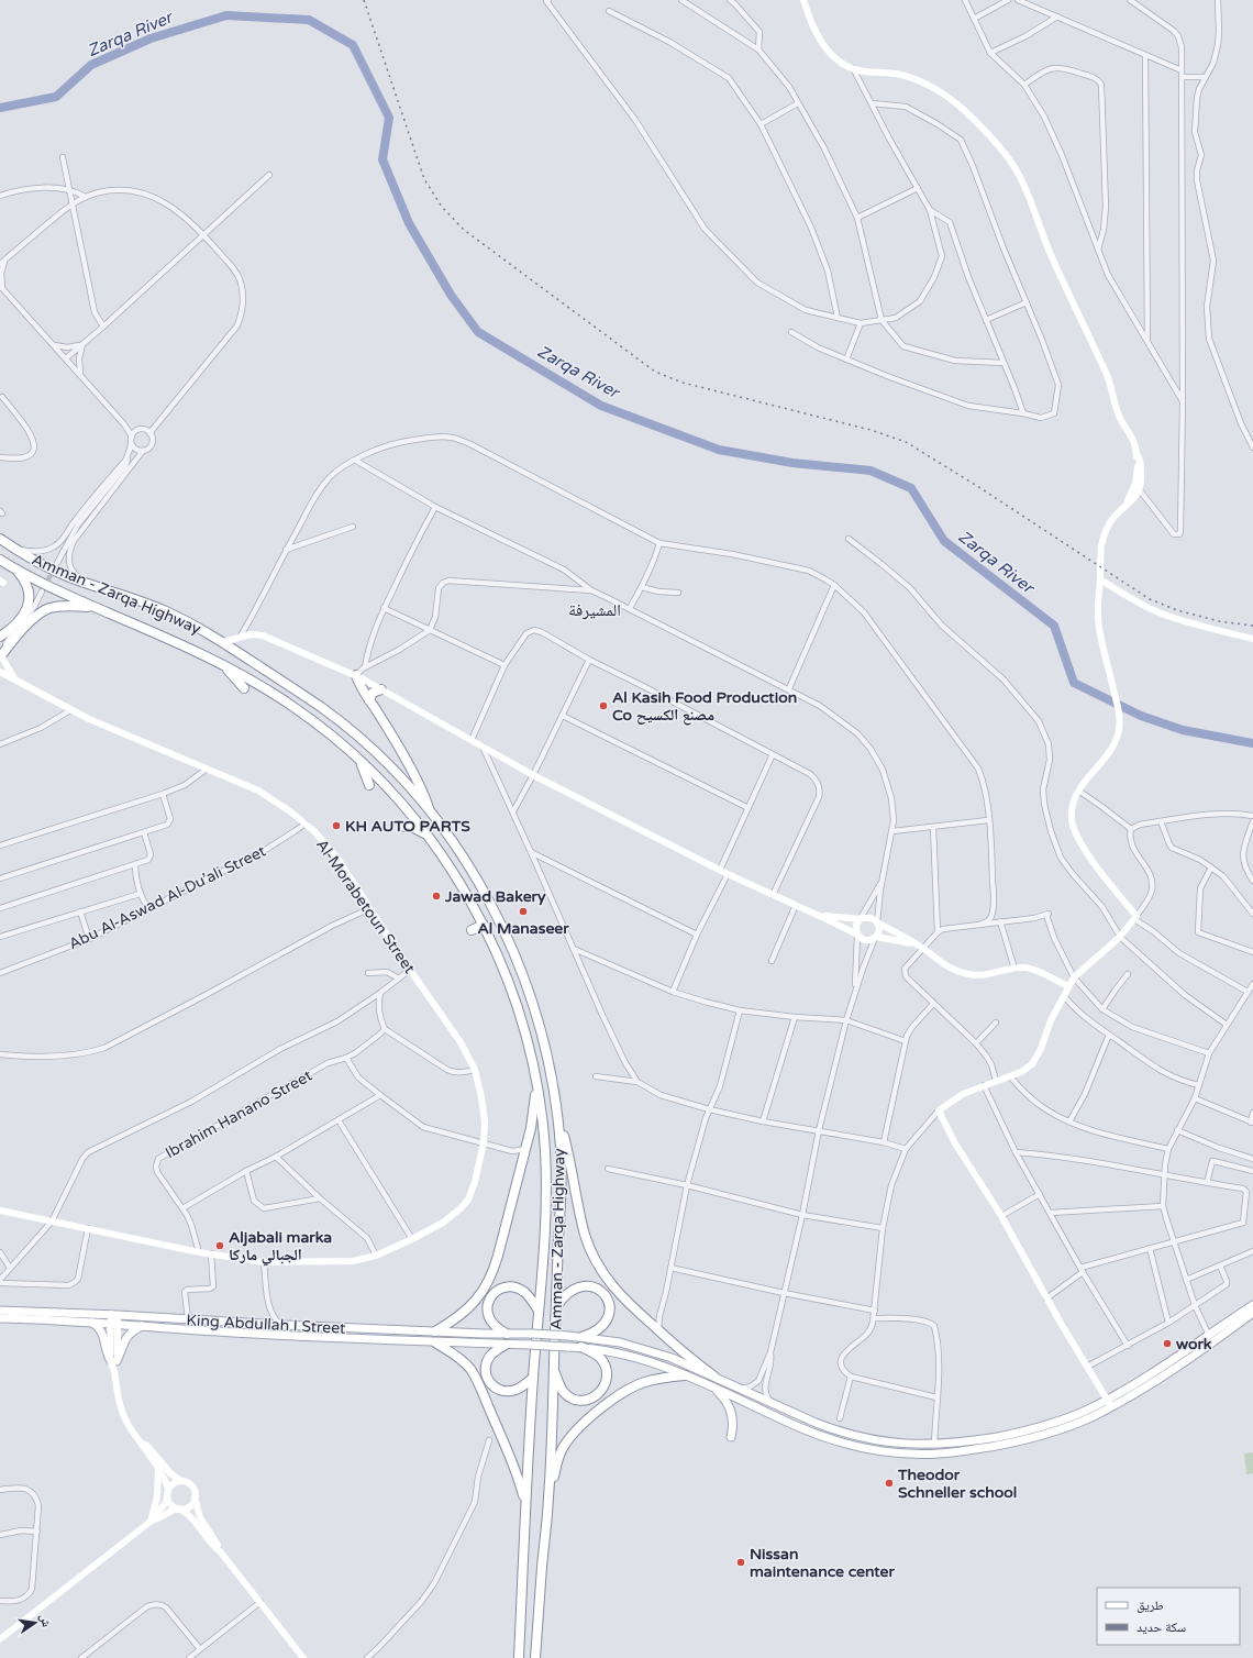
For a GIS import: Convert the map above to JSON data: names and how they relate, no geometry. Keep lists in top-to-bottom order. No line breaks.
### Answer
{"streets":{"highway":["Amman - Zarqa Highway"],"main road":["King Abdullah I Street"],"street":["Abu Al-Aswad Al-Du’ali Street","Al-Morabetoun Street","Ibrahim Hanano Street"]},"crossings":[["Abu Al-Aswad Al-Du’ali Street","Al-Morabetoun Street"],["Al-Morabetoun Street","Ibrahim Hanano Street"]],"districts":["المشيرفة"],"water":["Zarqa River"],"places":["Al Kasih Food Production Co مصنع الكسيح","KH AUTO PARTS","Jawad Bakery","Al Manaseer","Aljabali marka الجبالي ماركا","work","Theodor Schneller school","Nissan maintenance center"],"legend":["طريق","سكة حديد"],"north":"right"}
